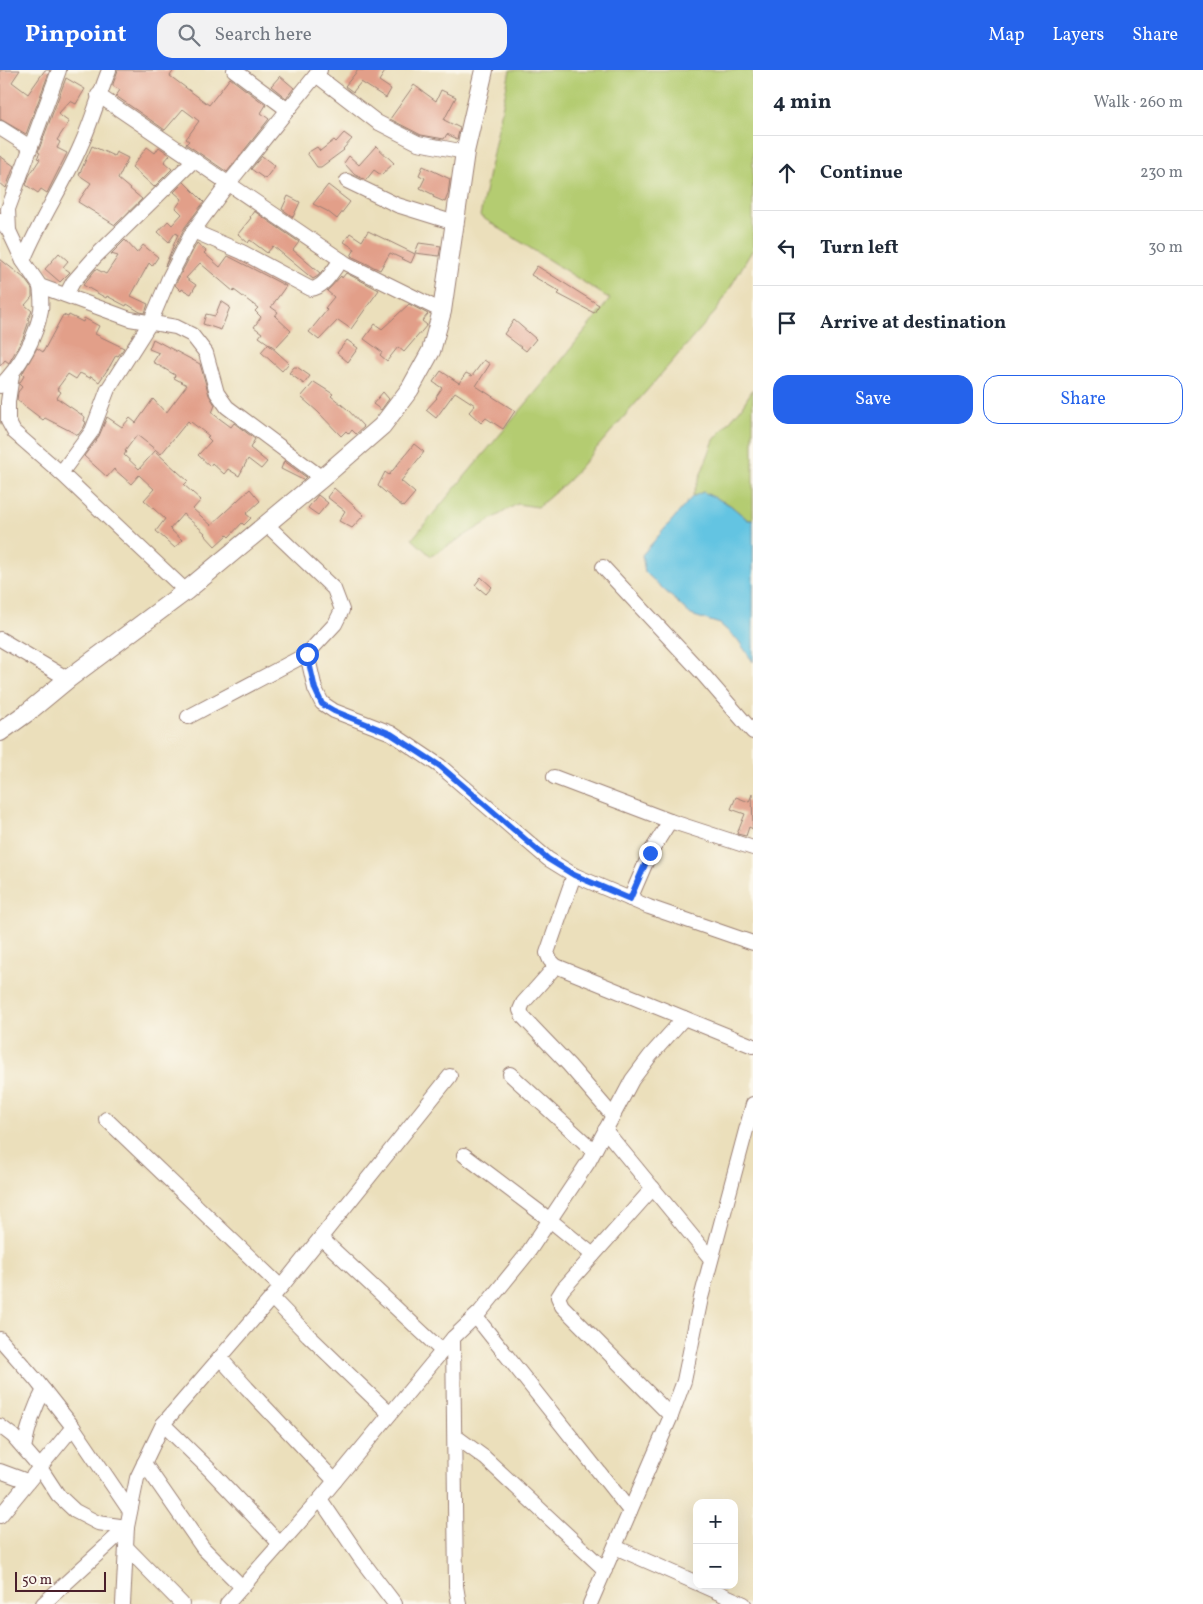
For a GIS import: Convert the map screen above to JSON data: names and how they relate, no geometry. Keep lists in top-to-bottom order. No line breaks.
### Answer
{"scale_bar":"50 m","page":{"header":"Pinpoint","search":"Search here","nav":["Map","Layers","Share"],"heading":["4 min","Walk · 260 m"],"list":[["Continue","230 m"],["Turn left","30 m"],"Arrive at destination"],"buttons":["Save","Share"],"map_buttons":["+","−"],"scale":"50 m"}}
